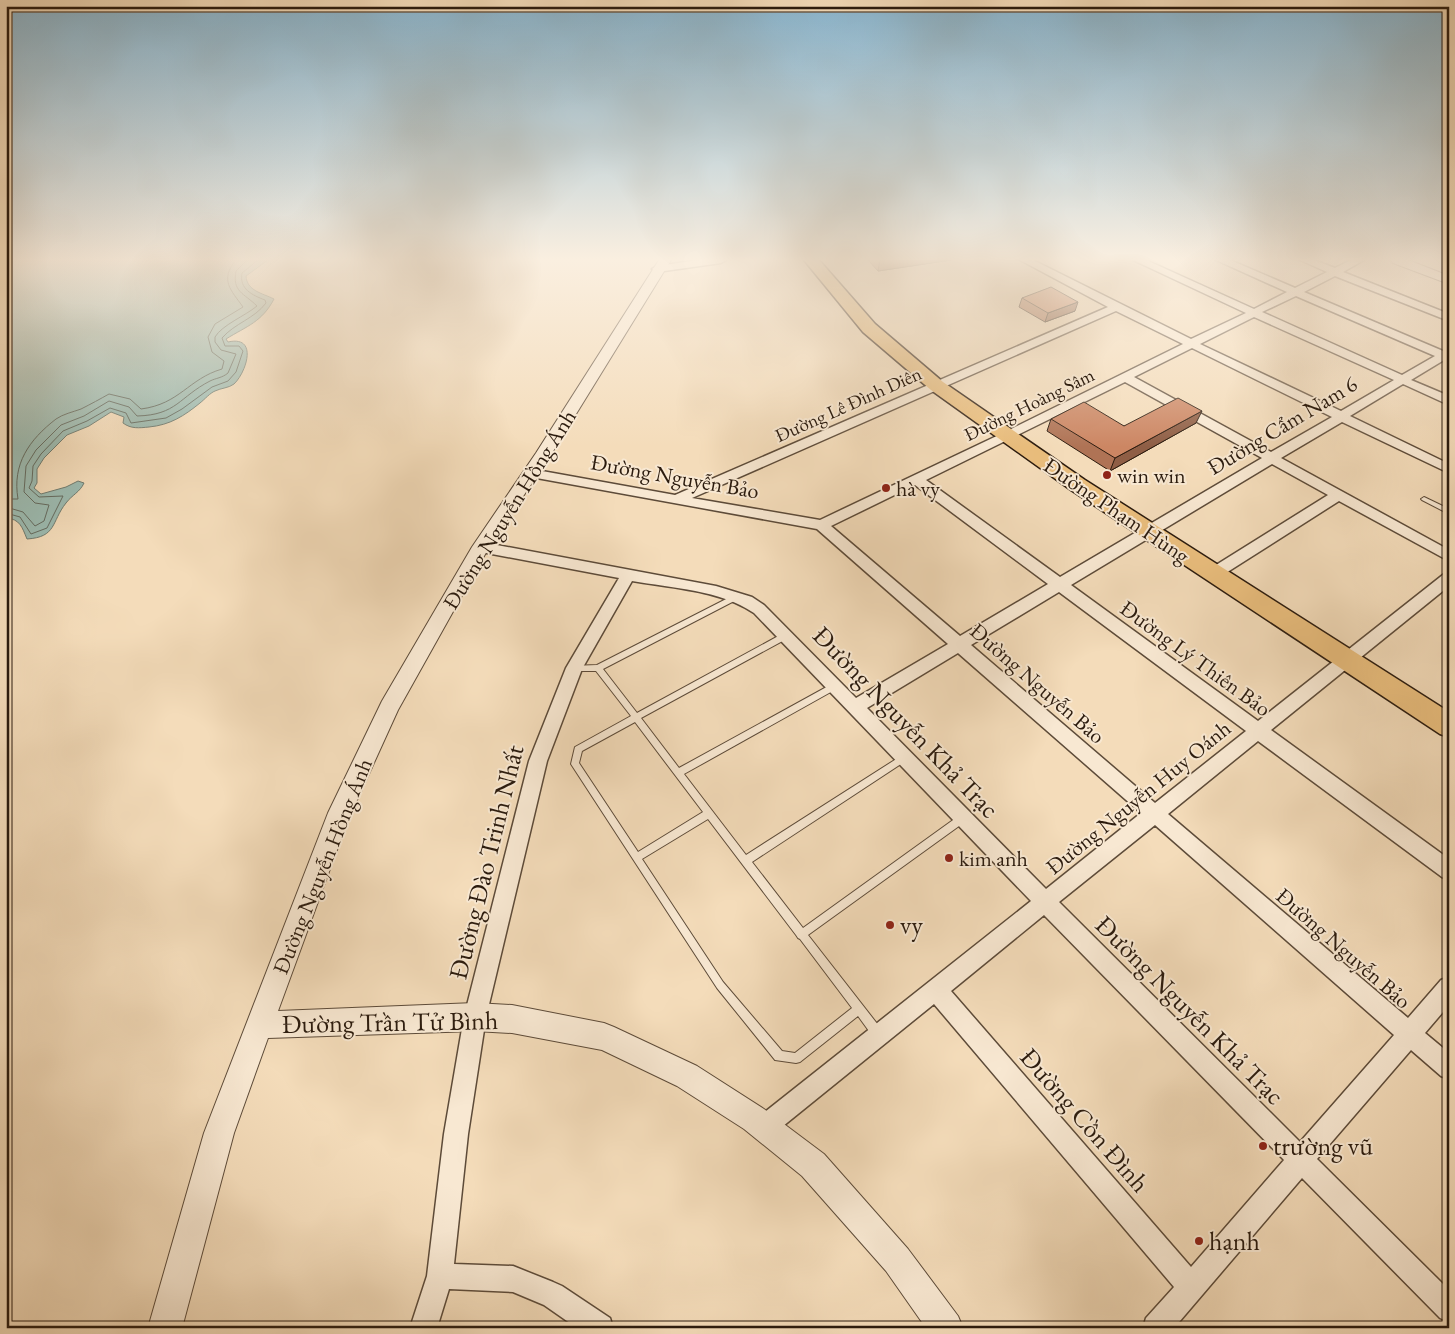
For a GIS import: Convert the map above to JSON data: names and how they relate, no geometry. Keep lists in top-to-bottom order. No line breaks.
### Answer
{"streets":{"main road":["Đường Phạm Hùng"],"street":["Đường Lê Đình Diên","Đường Hoàng Sâm","Đường Cẩm Nam 6","Đường Nguyễn Bảo","Đường Nguyễn Hồng Ánh","Đường Lý Thiên Bảo","Đường Nguyễn Khả Trạc","Đường Nguyễn Huy Oánh","Đường Đào Trinh Nhất","Đường Trần Tử Bình","Đường Cồn Đình"]},"crossings":[["Đường Lê Đình Diên","Đường Nguyễn Bảo"],["Đường Lê Đình Diên","Đường Phạm Hùng"],["Đường Hoàng Sâm","Đường Nguyễn Bảo"],["Đường Hoàng Sâm","Đường Phạm Hùng"],["Đường Hoàng Sâm","Đường Lý Thiên Bảo"],["Đường Cẩm Nam 6","Đường Nguyễn Bảo"],["Đường Cẩm Nam 6","Đường Phạm Hùng"],["Đường Cẩm Nam 6","Đường Lý Thiên Bảo"],["Đường Cẩm Nam 6","Đường Nguyễn Khả Trạc"],["Đường Nguyễn Bảo","Đường Nguyễn Hồng Ánh"],["Đường Nguyễn Bảo","Đường Nguyễn Huy Oánh"],["Đường Nguyễn Hồng Ánh","Đường Nguyễn Khả Trạc"],["Đường Nguyễn Hồng Ánh","Đường Trần Tử Bình"],["Đường Phạm Hùng","Đường Nguyễn Huy Oánh"],["Đường Lý Thiên Bảo","Đường Nguyễn Huy Oánh"],["Đường Nguyễn Khả Trạc","Đường Nguyễn Huy Oánh"],["Đường Nguyễn Khả Trạc","Đường Đào Trinh Nhất"],["Đường Nguyễn Huy Oánh","Đường Trần Tử Bình"],["Đường Nguyễn Huy Oánh","Đường Cồn Đình"],["Đường Đào Trinh Nhất","Đường Trần Tử Bình"]],"places":["win win","hà vy","kim anh","vy","trường vũ","hạnh"]}
